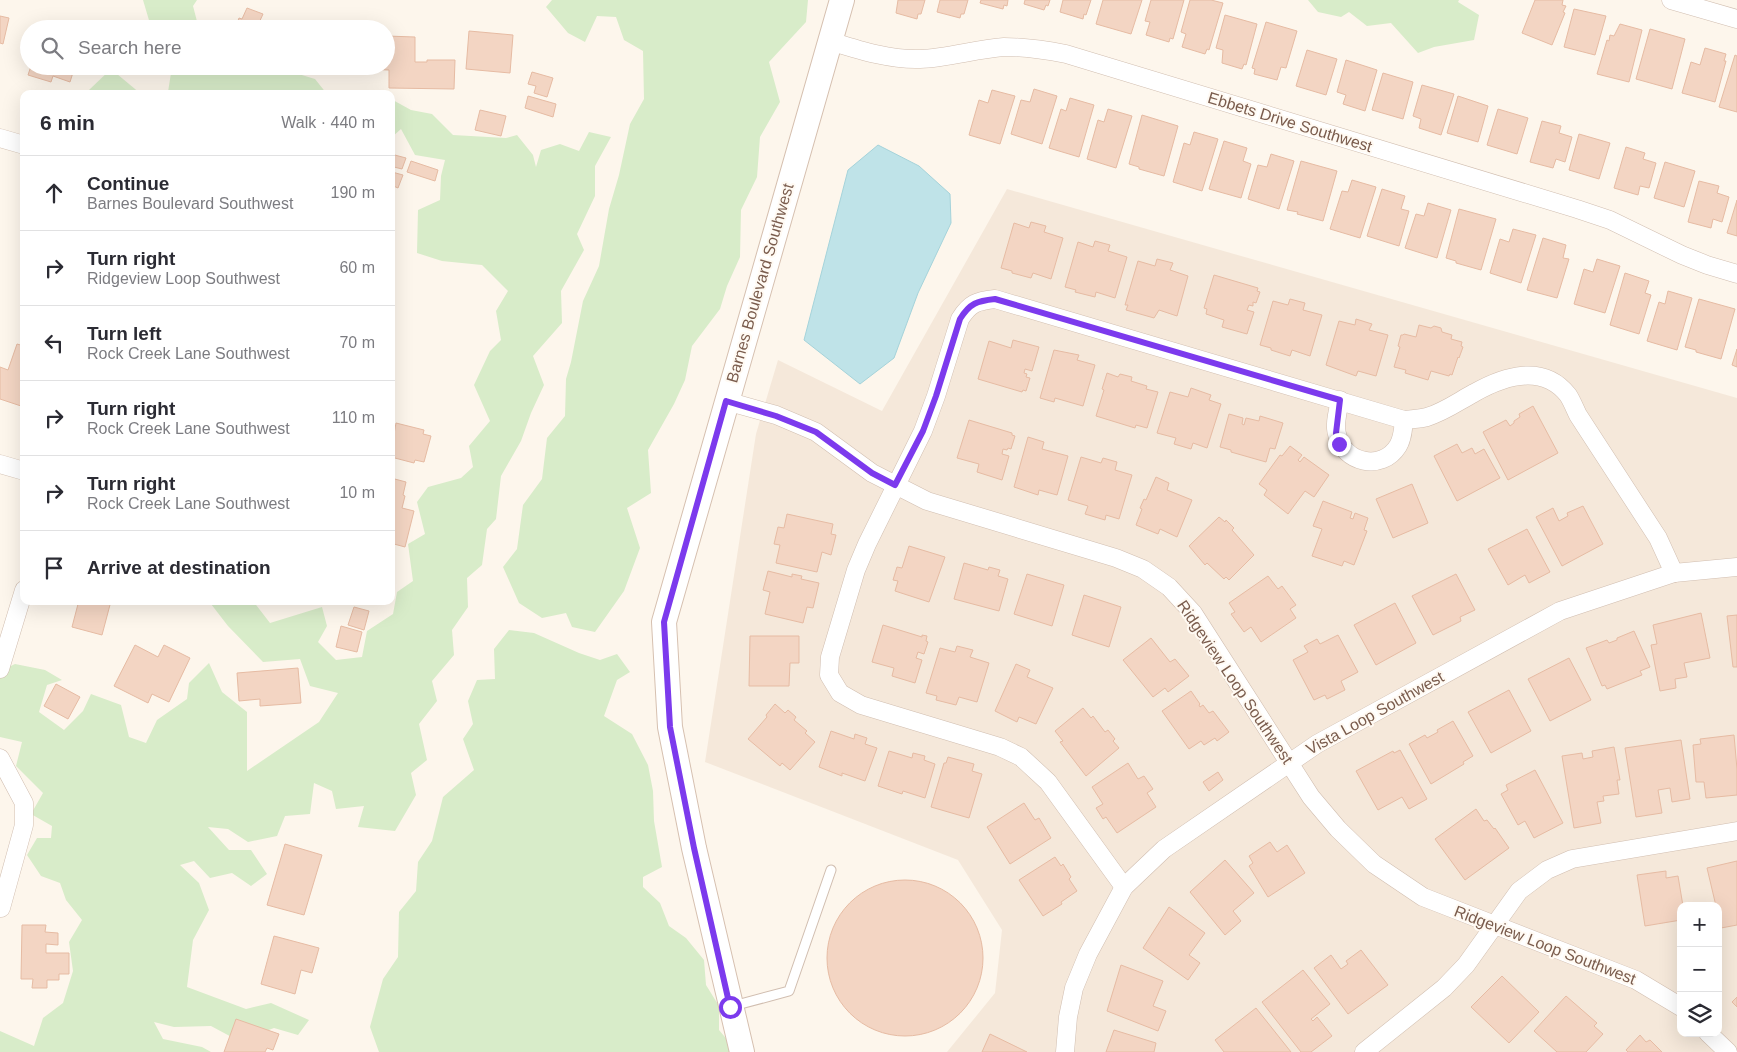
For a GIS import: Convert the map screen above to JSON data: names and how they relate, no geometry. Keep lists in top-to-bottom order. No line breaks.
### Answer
{"streets":{"street":["Ebbets Drive Southwest","Barnes Boulevard Southwest","Ridgeview Loop Southwest","Vista Loop Southwest"]},"crossings":[["Ebbets Drive Southwest","Barnes Boulevard Southwest"],["Barnes Boulevard Southwest","Ridgeview Loop Southwest"],["Ridgeview Loop Southwest","Vista Loop Southwest"]],"page":{"search":"Search here","heading":["6 min","Walk · 440 m"],"list":[["Continue","Barnes Boulevard Southwest","190 m"],["Turn right","Ridgeview Loop Southwest","60 m"],["Turn left","Rock Creek Lane Southwest","70 m"],["Turn right","Rock Creek Lane Southwest","110 m"],["Turn right","Rock Creek Lane Southwest","10 m"],"Arrive at destination"],"map_buttons":["+","−"]}}
